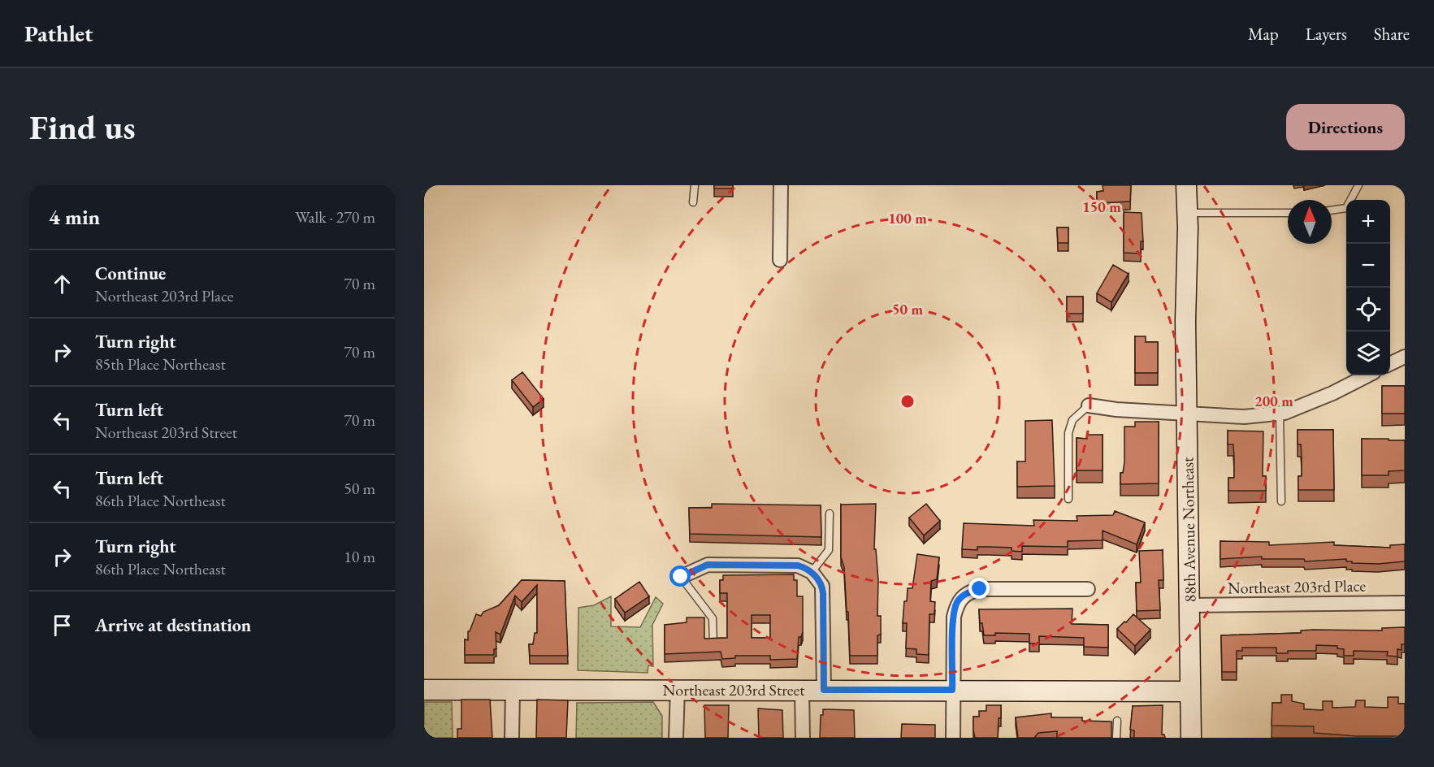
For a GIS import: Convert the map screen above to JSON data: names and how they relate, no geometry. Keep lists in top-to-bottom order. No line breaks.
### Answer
{"streets":{"street":["88th Avenue Northeast","Northeast 203rd Place","Northeast 203rd Street"]},"crossings":[["88th Avenue Northeast","Northeast 203rd Place"],["88th Avenue Northeast","Northeast 203rd Street"]],"north":"top","page":{"header":"Pathlet","nav":["Map","Layers","Share"],"buttons":"Directions","title":"Find us","heading":["4 min","Walk · 270 m"],"map_buttons":["+","−"],"list":[["Continue","Northeast 203rd Place","70 m"],["Turn right","85th Place Northeast","70 m"],["Turn left","Northeast 203rd Street","70 m"],["Turn left","86th Place Northeast","50 m"],["Turn right","86th Place Northeast","10 m"],"Arrive at destination"]},"rings":["150 m","100 m","50 m","200 m"]}
